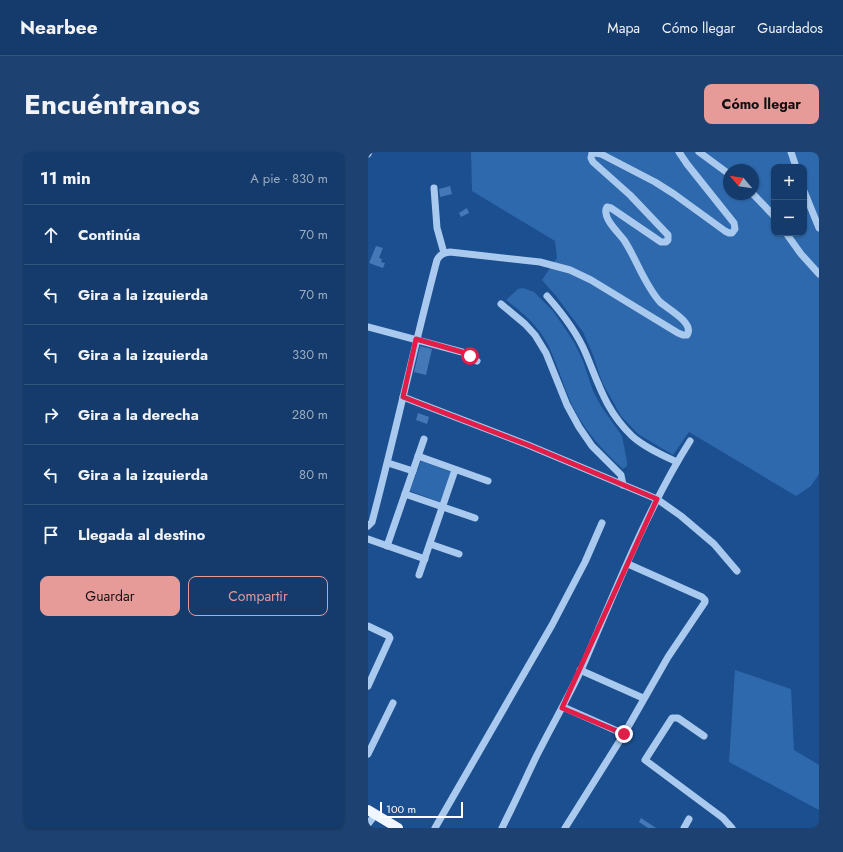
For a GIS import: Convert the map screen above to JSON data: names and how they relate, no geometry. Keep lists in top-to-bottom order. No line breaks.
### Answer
{"scale_bar":"100 m","north":"top left","page":{"header":"Nearbee","nav":["Mapa","Cómo llegar","Guardados"],"title":"Encuéntranos","buttons":["Cómo llegar",["Guardar","Compartir"]],"heading":["11 min","A pie · 830 m"],"map_buttons":["+","−"],"list":[["Continúa","70 m"],["Gira a la izquierda","70 m"],["Gira a la izquierda","330 m"],["Gira a la derecha","280 m"],["Gira a la izquierda","80 m"],"Llegada al destino"],"scale":"100 m"}}
